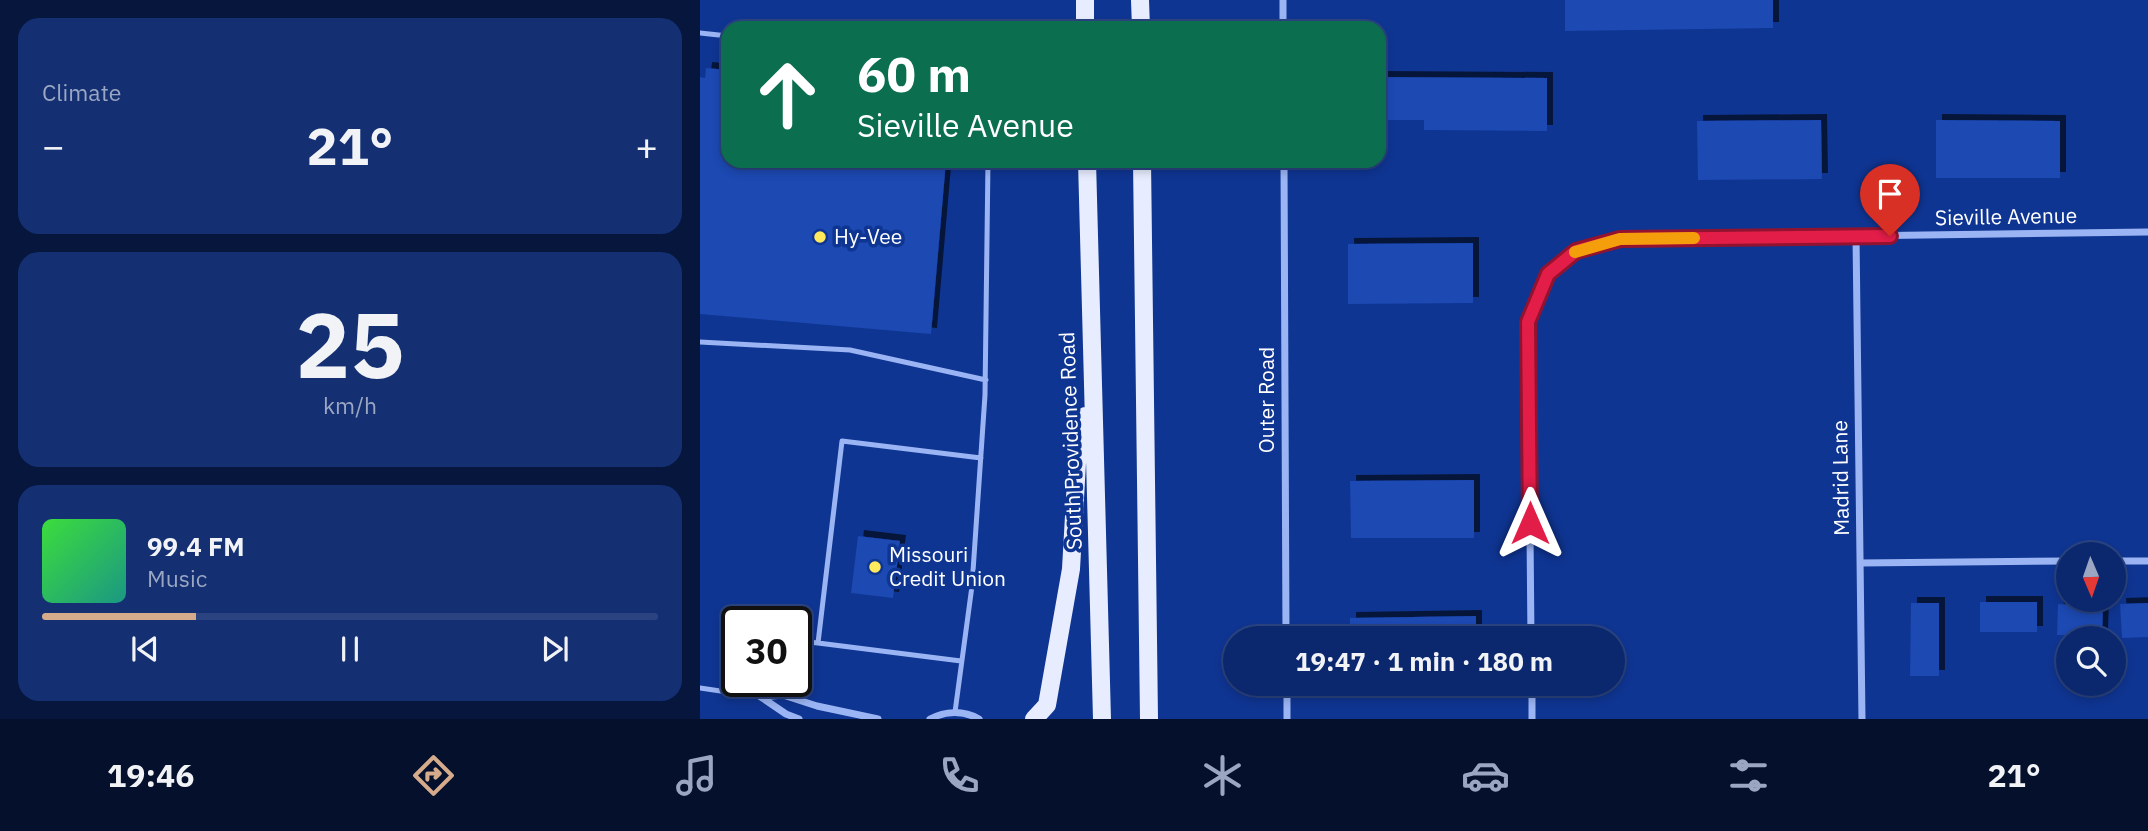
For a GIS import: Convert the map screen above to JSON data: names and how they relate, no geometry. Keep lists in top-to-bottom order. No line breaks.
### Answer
{"streets":{"main road":["South Providence Road"],"street":["Sieville Avenue","Outer Road","Madrid Lane"]},"crossings":[["Sieville Avenue","Madrid Lane"]],"places":["Hy-Vee","Missouri Credit Union"],"north":"bottom","page":{"tile":["Climate",["25","km/h"]],"turn":["60 m","Sieville Avenue"],"heat":["−","21°","+"],"song":["99.4 FM","Music"],"limit":"30","trip":"19:47 · 1 min · 180 m","tabs":["19:46","21°"]}}
